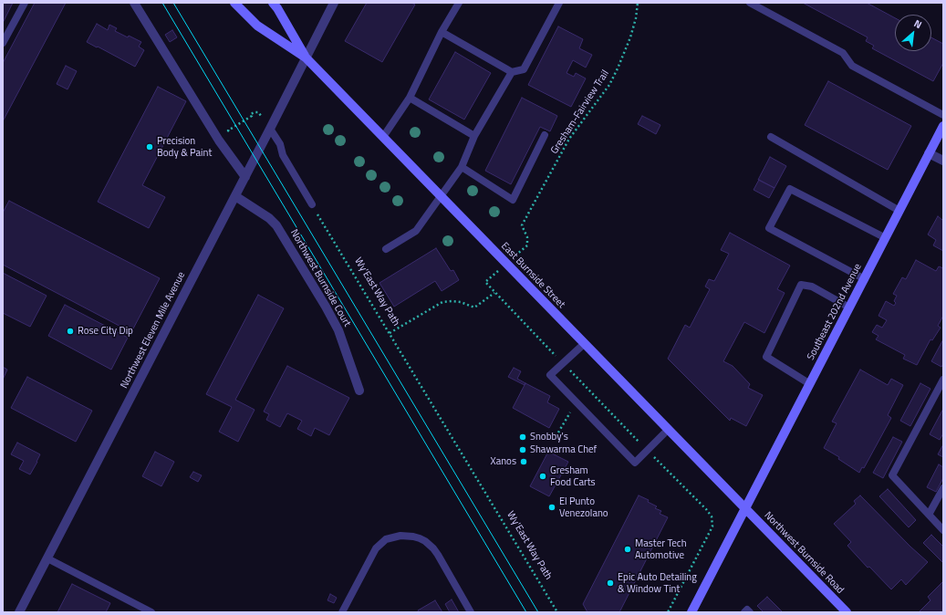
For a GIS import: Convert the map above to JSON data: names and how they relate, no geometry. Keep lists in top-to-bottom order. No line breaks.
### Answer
{"streets":{"main road":["East Burnside Street","Southeast 202nd Avenue","Northwest Burnside Road"],"street":["Northwest Burnside Court","Northwest Eleven Mile Avenue"],"path":["Gresham-Fairview Trail","Wy'East Way Path"]},"crossings":[["East Burnside Street","Southeast 202nd Avenue"],["East Burnside Street","Northwest Eleven Mile Avenue"],["East Burnside Street","Northwest Burnside Road"],["Northwest Burnside Court","Northwest Eleven Mile Avenue"],["Southeast 202nd Avenue","Northwest Burnside Road"]],"places":["Precision Body & Paint","Rose City Dip","Snobby's","Shawarma Chef","Xanos","Gresham Food Carts","El Punto Venezolano","Master Tech Automotive","Epic Auto Detailing & Window Tint"],"north":"top right"}
